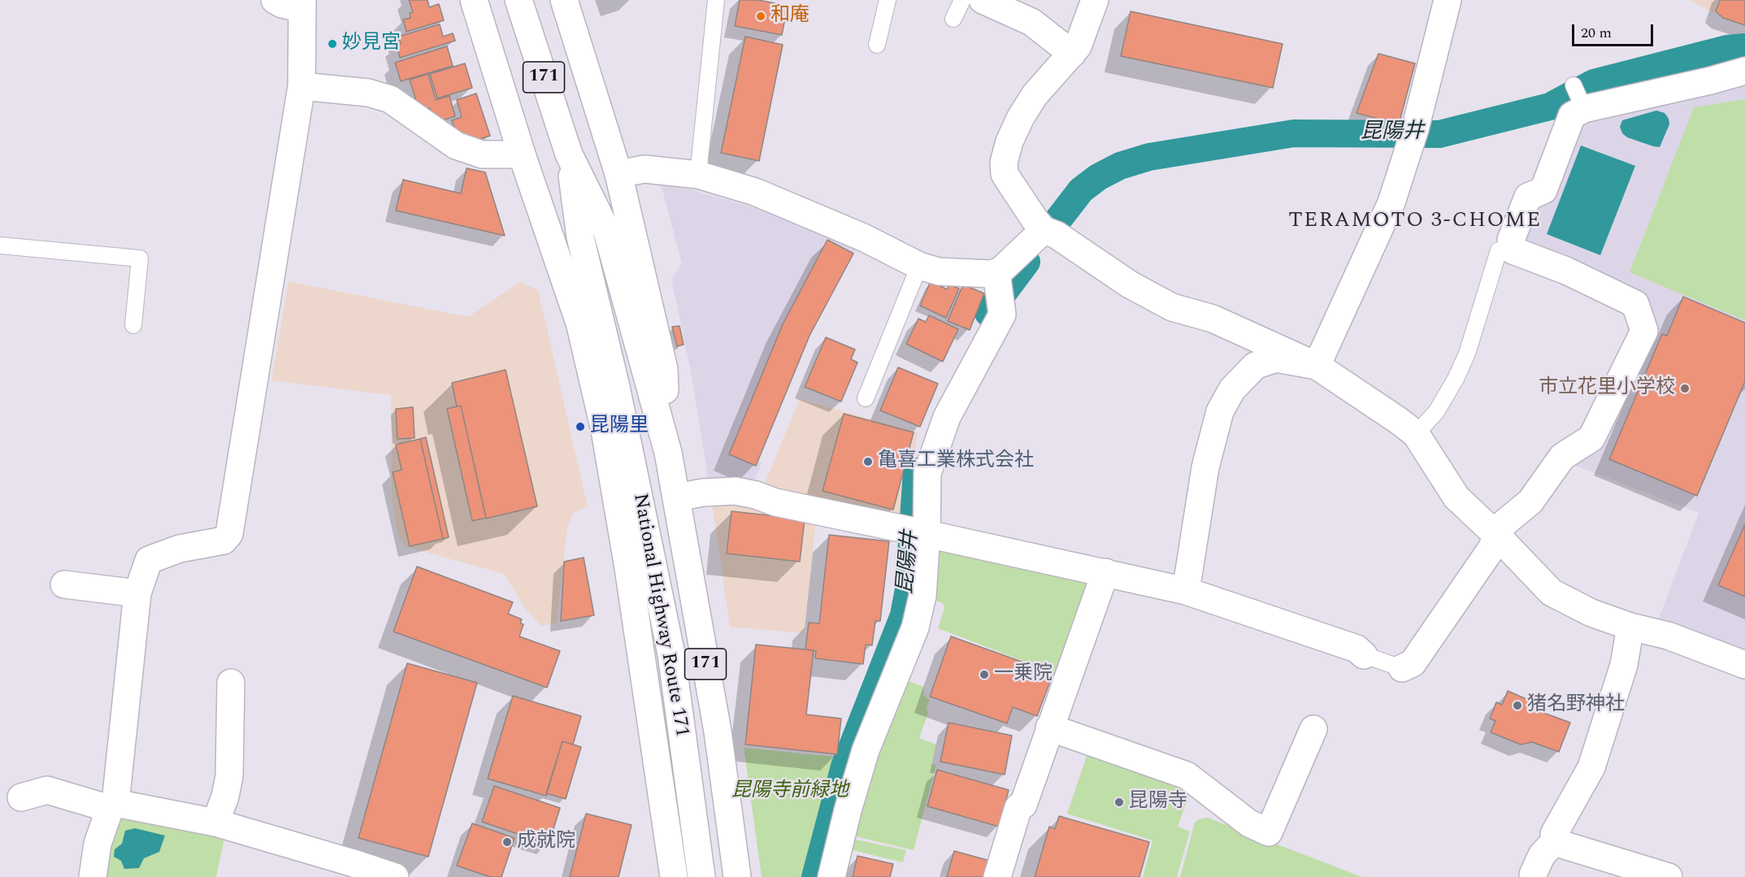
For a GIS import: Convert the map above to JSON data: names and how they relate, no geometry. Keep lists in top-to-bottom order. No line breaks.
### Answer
{"streets":{"main road":["171","National Highway Route 171"]},"districts":["TERAMOTO 3-CHOME"],"water":["昆陽井"],"parks":["昆陽寺前緑地"],"places":["和庵","妙見宮","市立花里小学校","昆陽里","亀喜工業株式会社","一乗院","猪名野神社","昆陽寺","成就院"],"scale_bar":"20 m"}
